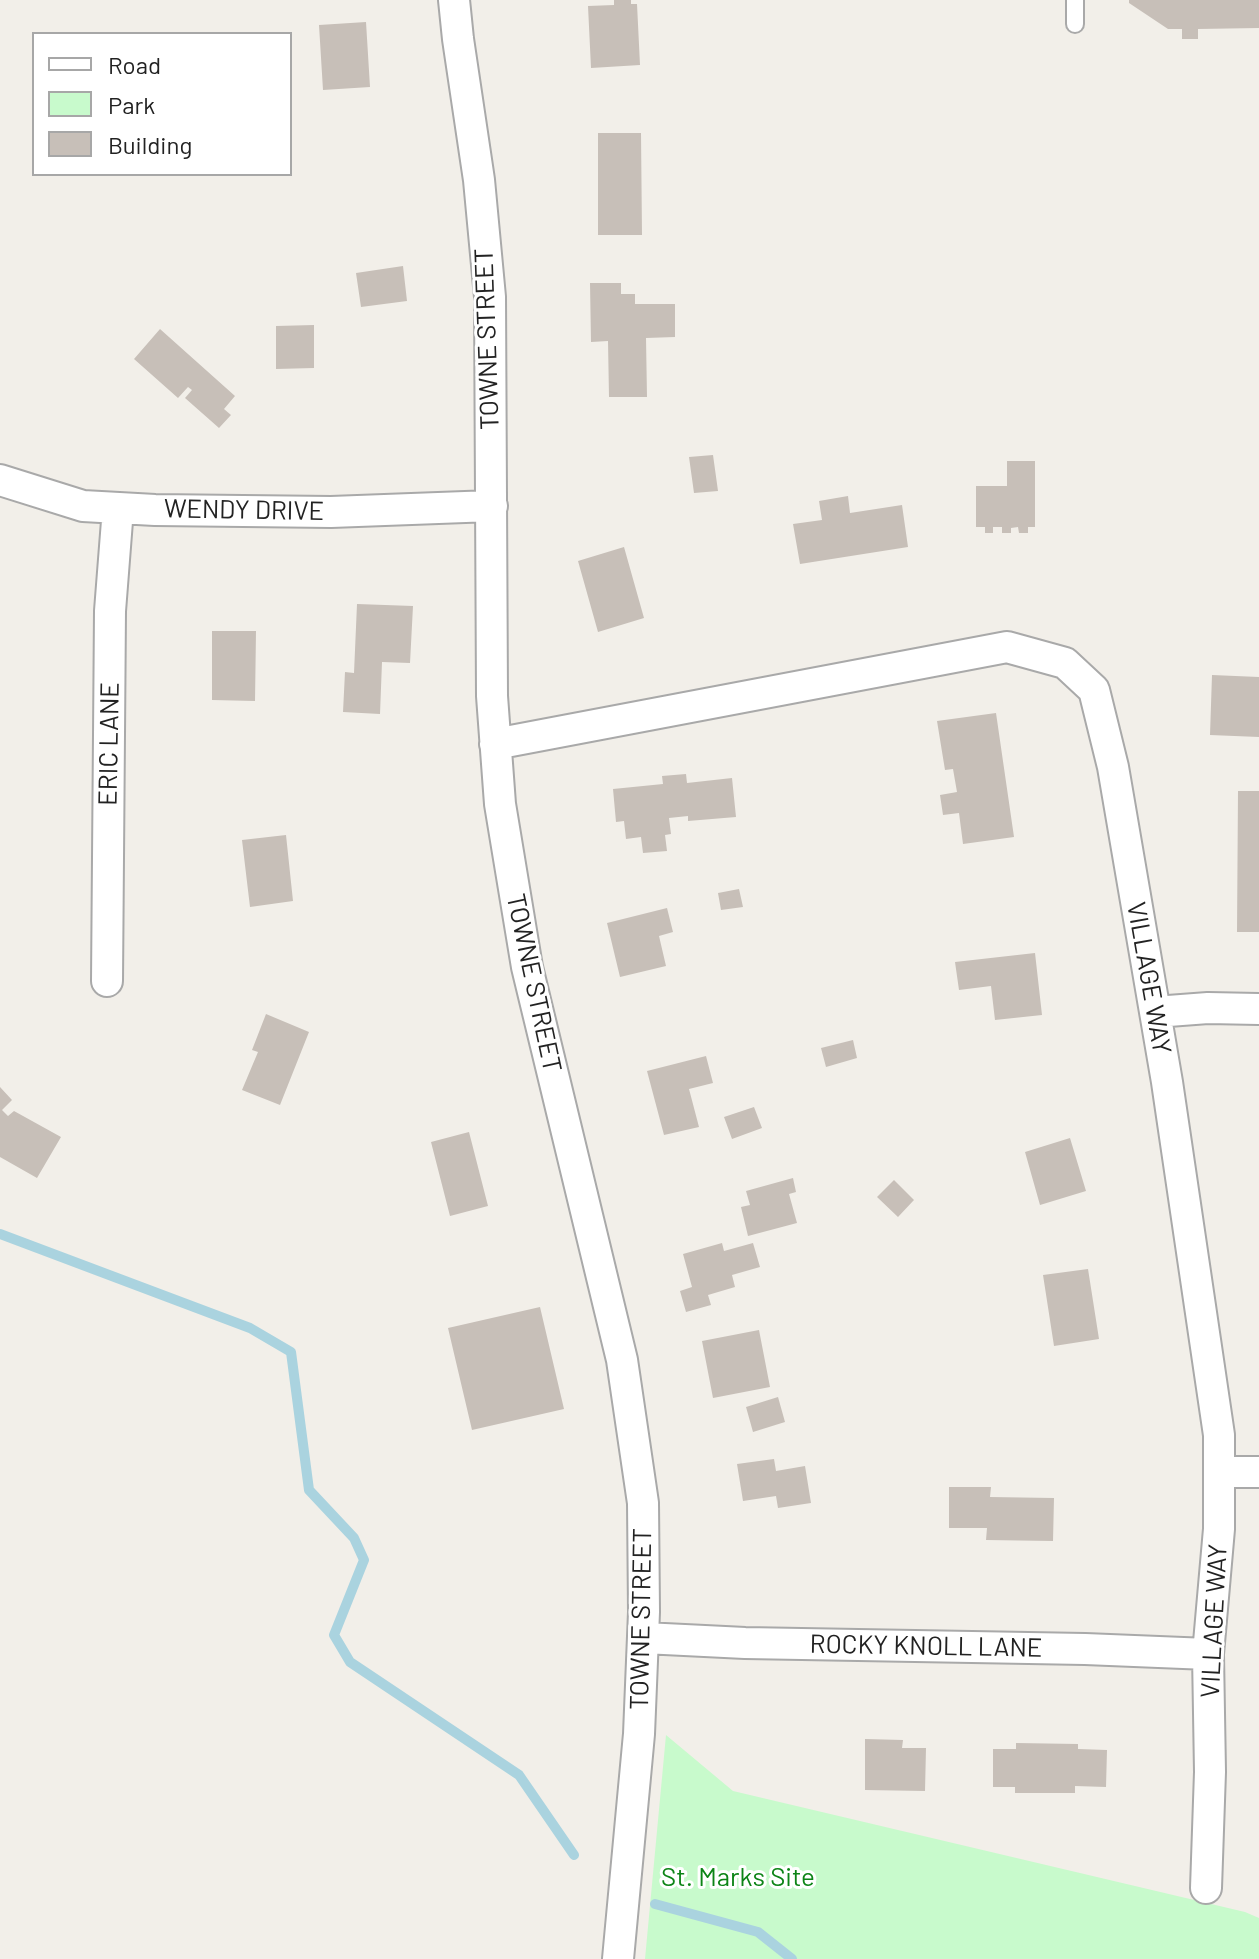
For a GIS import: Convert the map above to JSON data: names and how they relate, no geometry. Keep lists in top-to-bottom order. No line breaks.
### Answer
{"streets":{"street":["TOWNE STREET","WENDY DRIVE","ERIC LANE","VILLAGE WAY","ROCKY KNOLL LANE"]},"crossings":[["TOWNE STREET","WENDY DRIVE"],["TOWNE STREET","VILLAGE WAY"],["TOWNE STREET","ROCKY KNOLL LANE"],["WENDY DRIVE","ERIC LANE"],["VILLAGE WAY","ROCKY KNOLL LANE"]],"parks":["St. Marks Site"],"legend":["Road","Park","Building"]}
